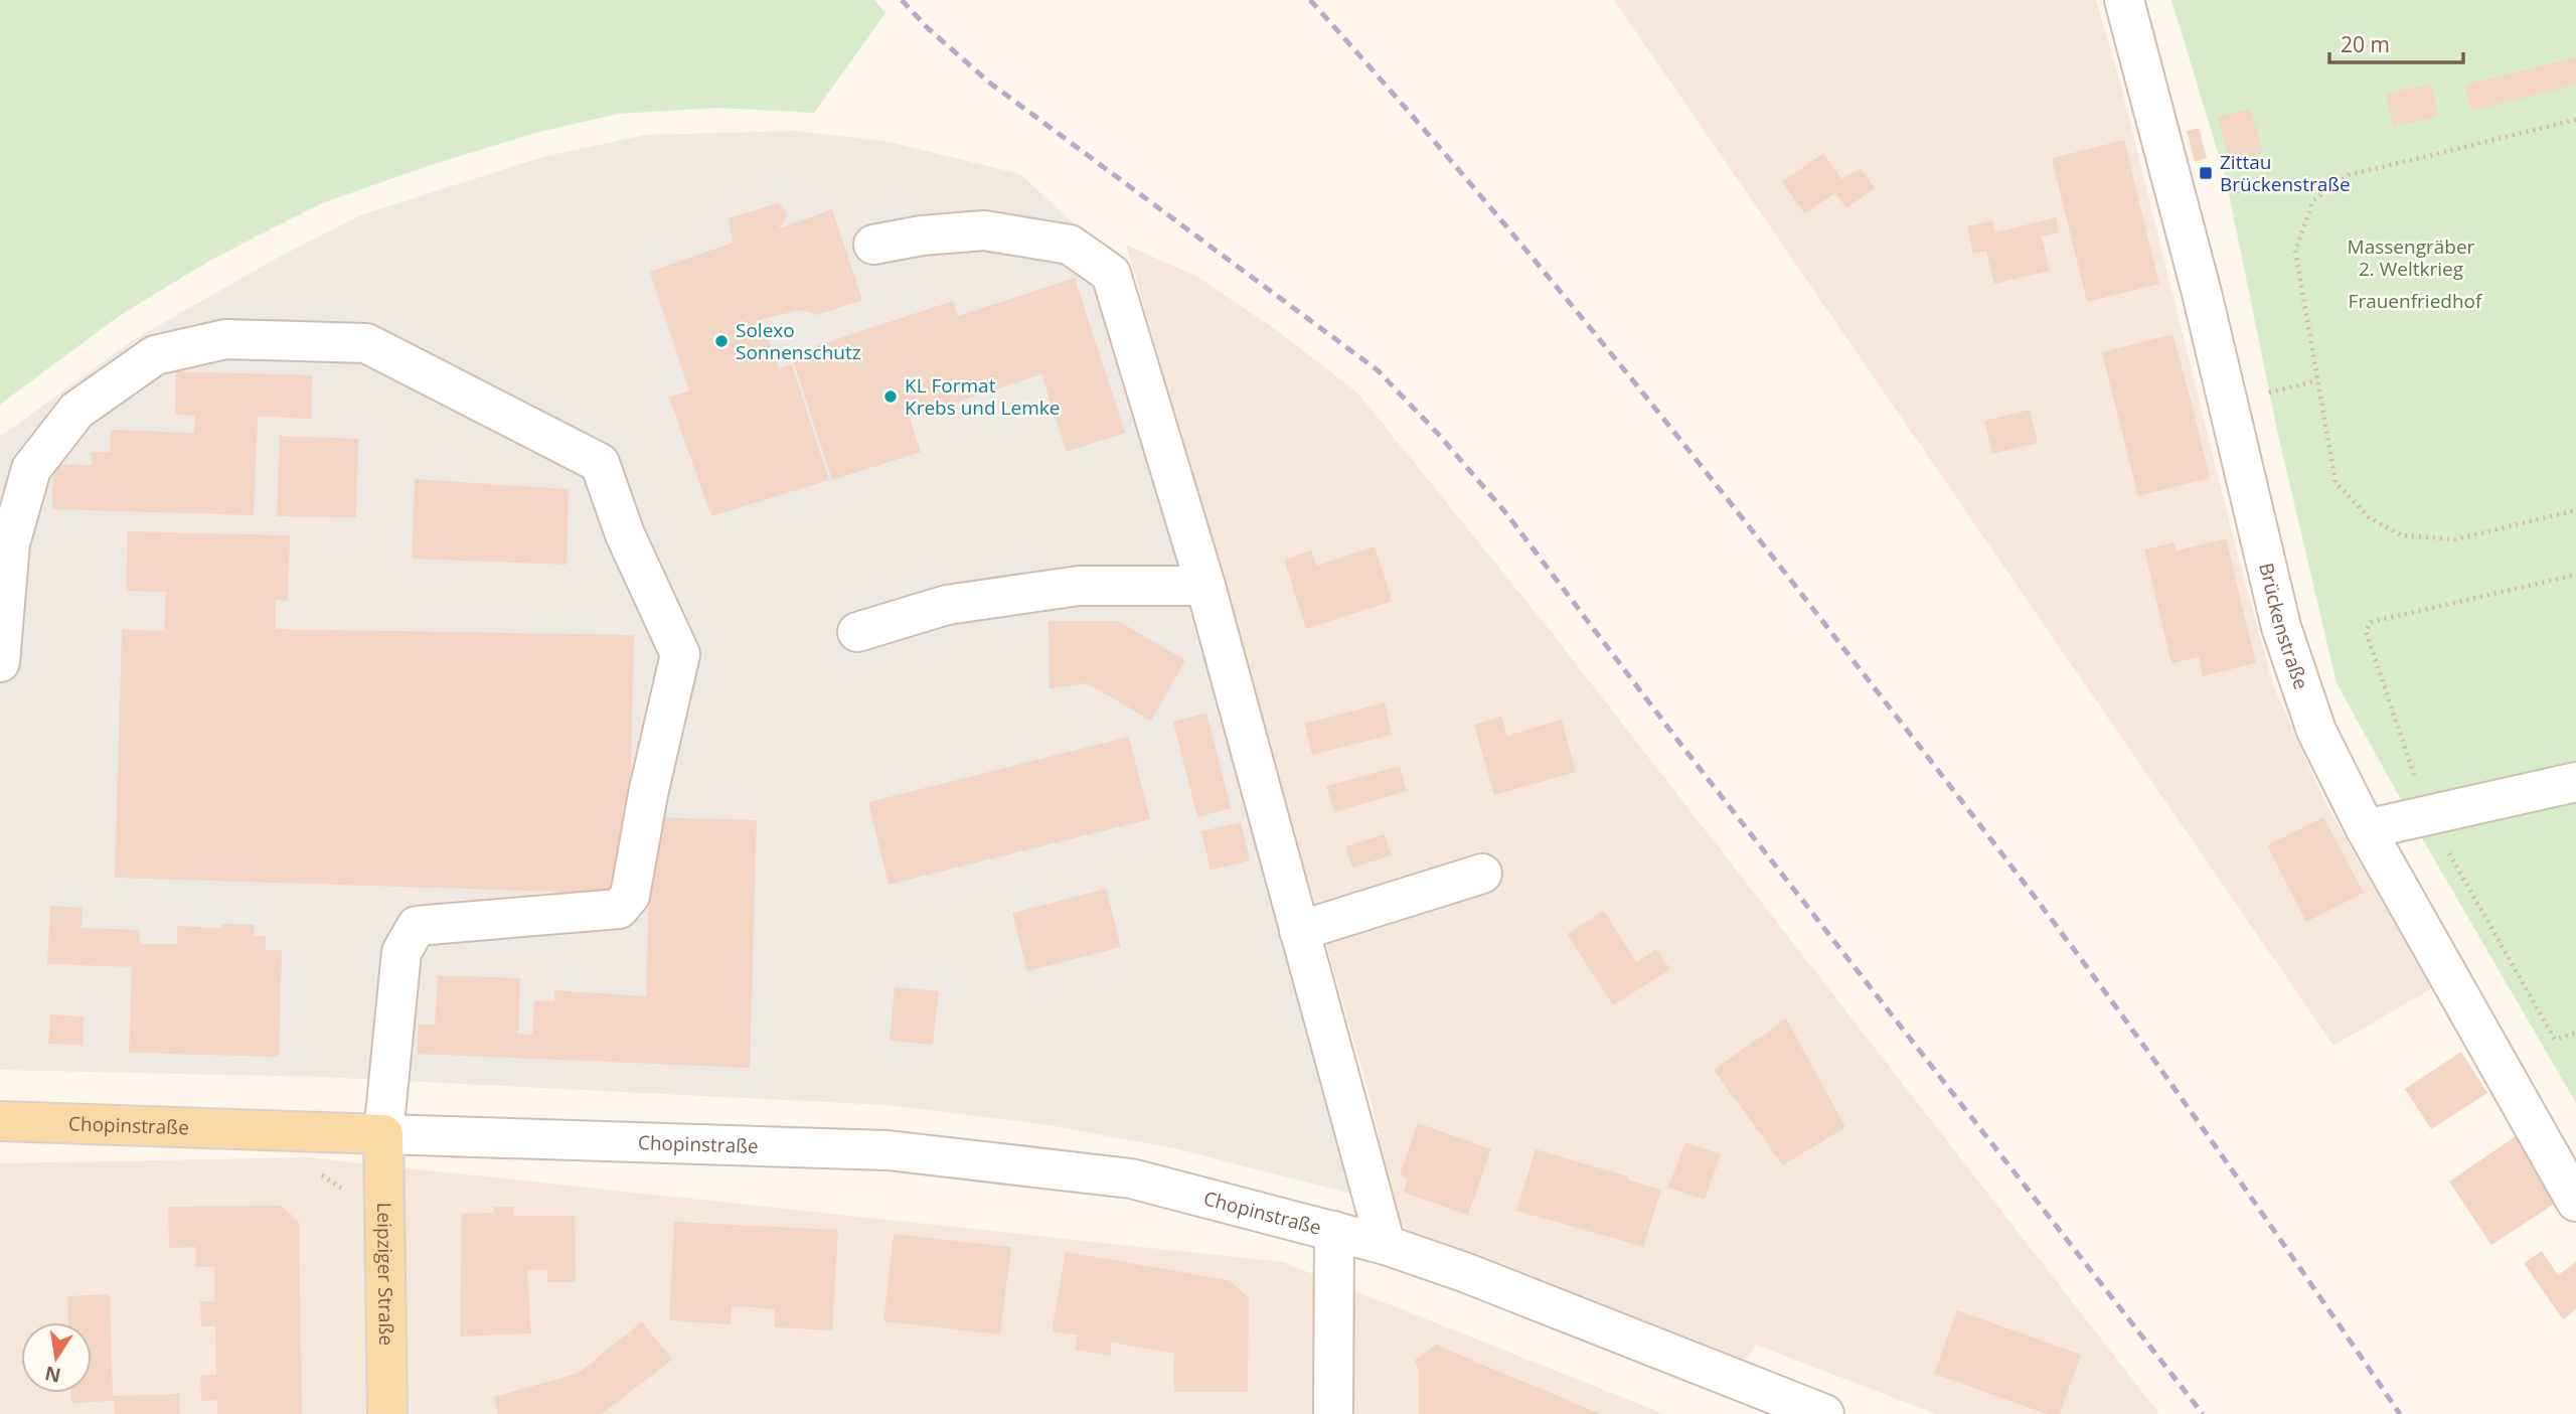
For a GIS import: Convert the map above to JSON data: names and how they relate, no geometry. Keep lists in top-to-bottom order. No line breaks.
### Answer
{"streets":{"main road":["Chopinstraße","Leipziger Straße"],"street":["Brückenstraße"]},"crossings":[["Chopinstraße","Leipziger Straße"]],"parks":["Massengräber 2. Weltkrieg","Frauenfriedhof"],"places":{"transit":["Zittau Brückenstraße"],"other":["Solexo Sonnenschutz","KL Format Krebs und Lemke"]},"scale_bar":"20 m","north":"bottom"}
